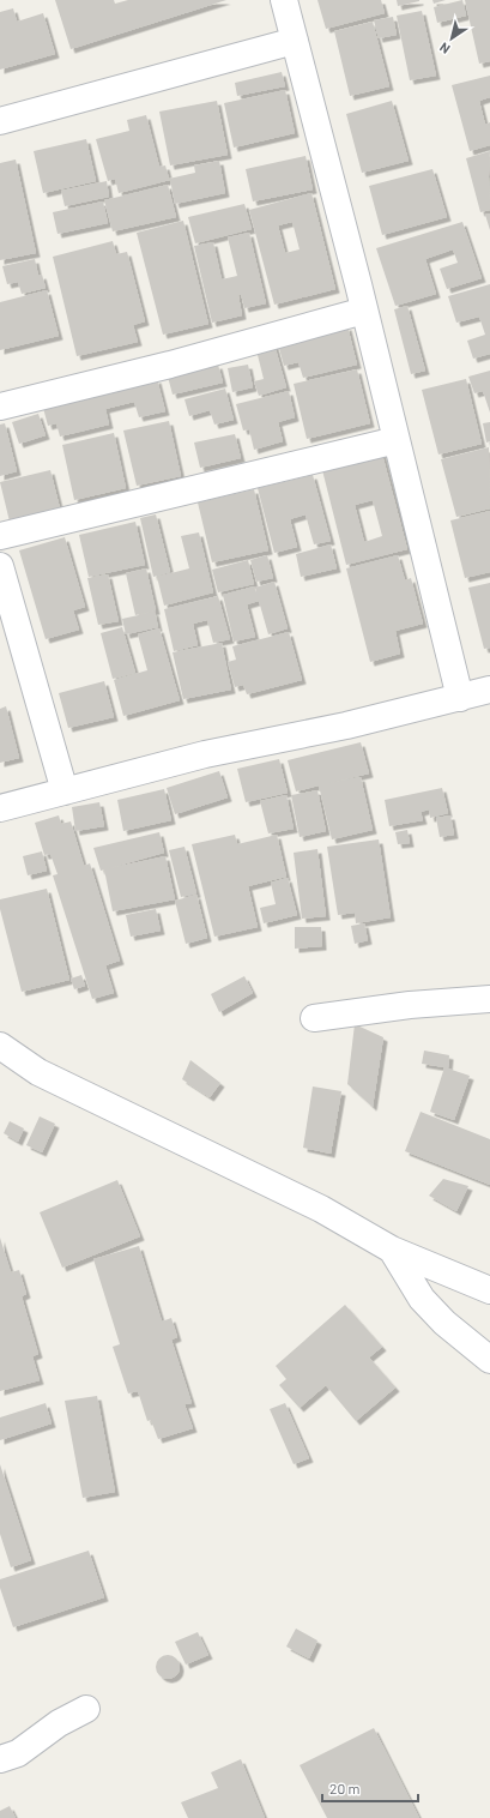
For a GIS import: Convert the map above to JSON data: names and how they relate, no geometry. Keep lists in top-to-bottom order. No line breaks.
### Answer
{"scale_bar":"20 m","north":"bottom left"}
